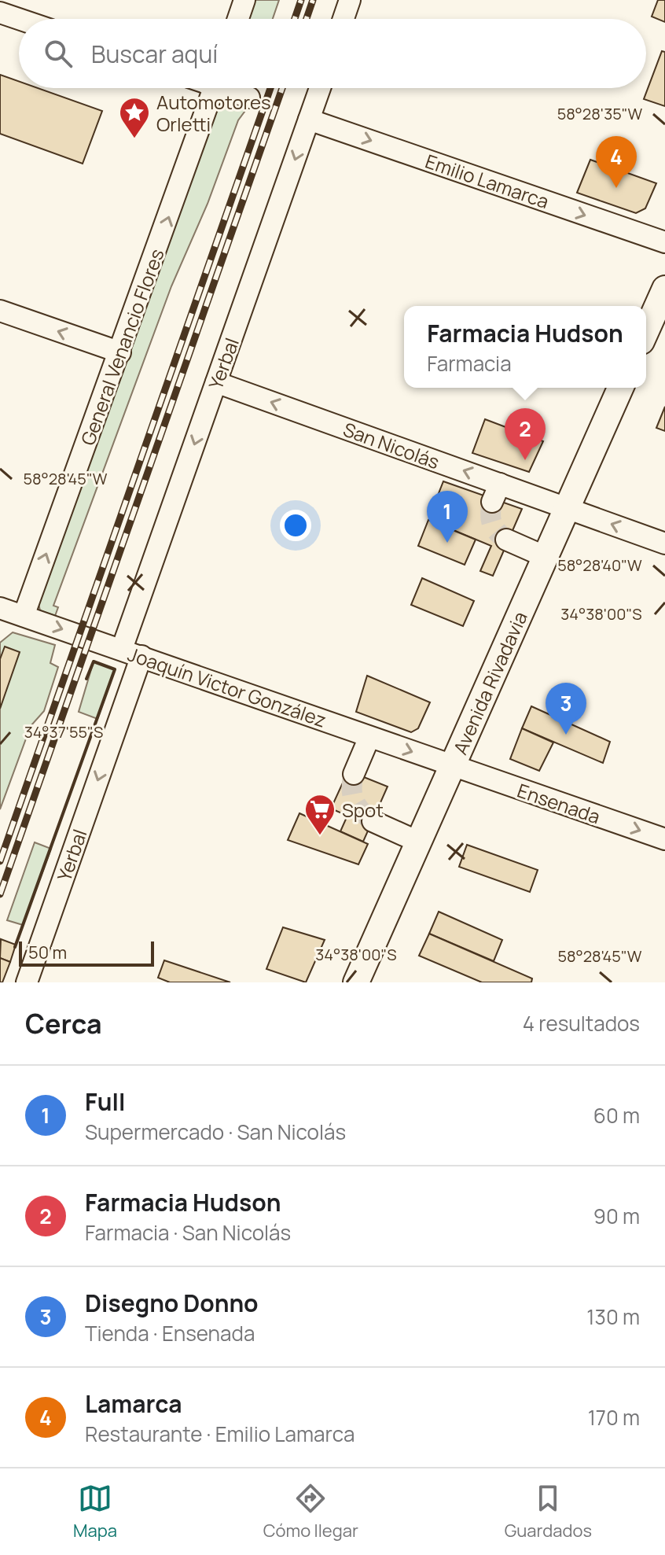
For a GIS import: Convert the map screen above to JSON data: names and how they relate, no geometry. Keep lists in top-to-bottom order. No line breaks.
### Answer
{"streets":{"main road":["Avenida Rivadavia"],"street":["Emilio Lamarca","General Venancio Flores","Yerbal","San Nicolás","Joaquín Victor González","Ensenada"]},"crossings":[["Emilio Lamarca","Yerbal"],["General Venancio Flores","Joaquín Victor González"],["Yerbal","San Nicolás"],["Yerbal","Joaquín Victor González"],["San Nicolás","Avenida Rivadavia"],["Avenida Rivadavia","Joaquín Victor González"],["Avenida Rivadavia","Ensenada"],["Joaquín Victor González","Ensenada"]],"one_way":["Emilio Lamarca","General Venancio Flores","Yerbal","San Nicolás","Joaquín Victor González","Ensenada"],"places":{"place":["Automotores Orletti"],"supermarket":["Spot"]},"scale_bar":"50 m","page":{"search":"Buscar aquí","pins":["4","2","1","3"],"popup":["Farmacia Hudson","Farmacia"],"scale":"50 m","heading":["Cerca","4 resultados"],"list":[{"mark":"1","name":"Full","note":"Supermercado · San Nicolás","value":"60 m"},{"mark":"2","name":"Farmacia Hudson","note":"Farmacia · San Nicolás","value":"90 m"},{"mark":"3","name":"Disegno Donno","note":"Tienda · Ensenada","value":"130 m"},{"mark":"4","name":"Lamarca","note":"Restaurante · Emilio Lamarca","value":"170 m"}],"nav":["Mapa","Cómo llegar","Guardados"]},"coordinates":["58°28'35\"W","58°28'45\"W","58°28'40\"W","34°38'00\"S","34°37'55\"S"]}
